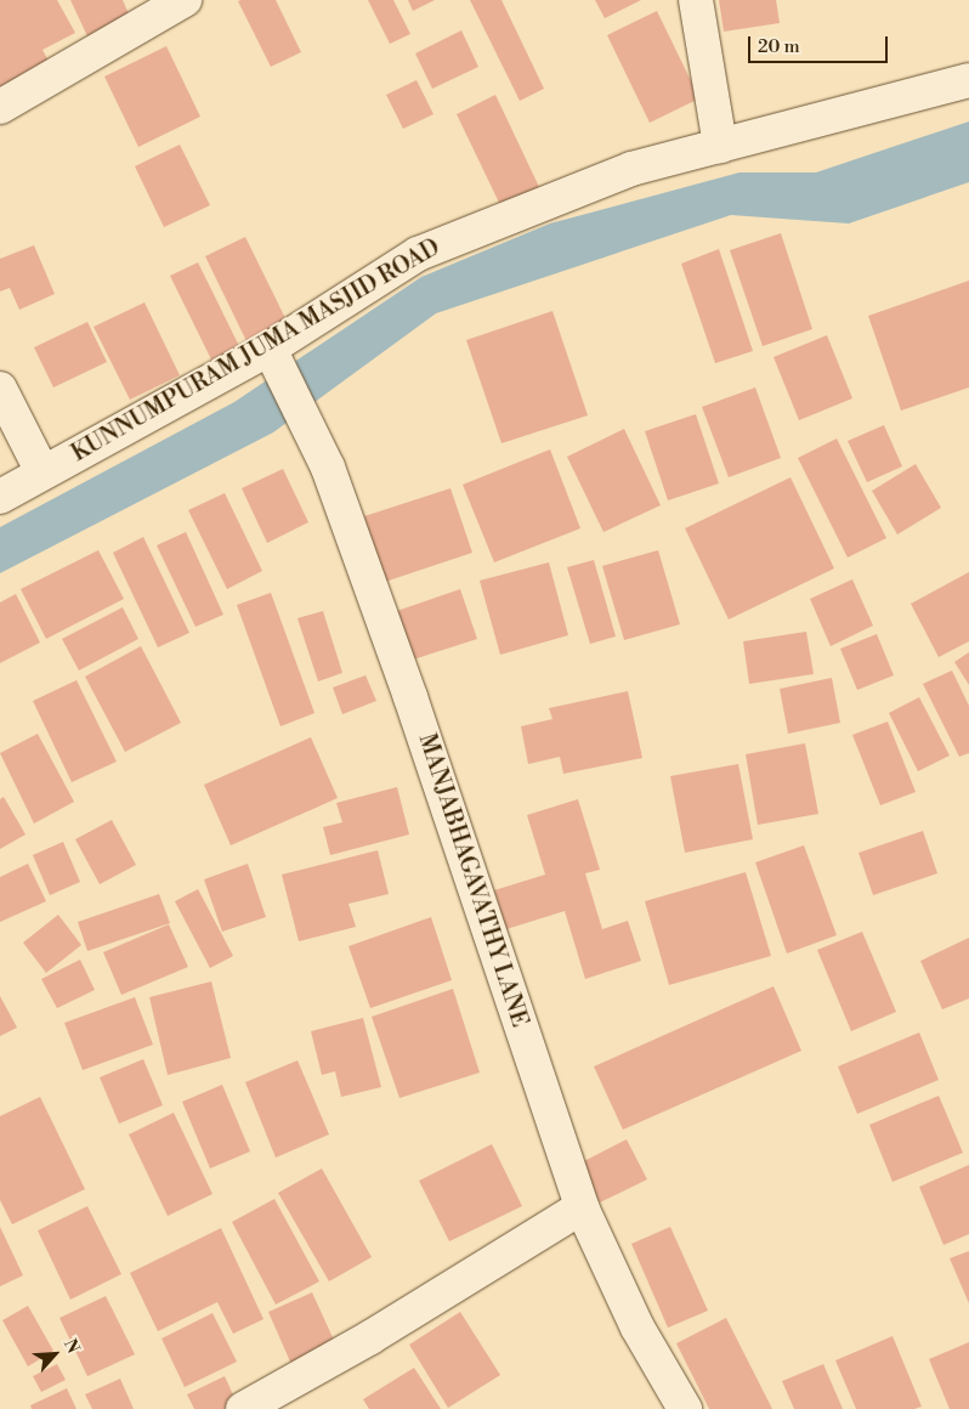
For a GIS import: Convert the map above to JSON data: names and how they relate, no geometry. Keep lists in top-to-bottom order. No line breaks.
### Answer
{"streets":{"street":["KUNNUMPURAM JUMA MASJID ROAD","MANJABHAGAVATHY LANE"]},"crossings":[["KUNNUMPURAM JUMA MASJID ROAD","MANJABHAGAVATHY LANE"]],"scale_bar":"20 m","north":"top right"}
